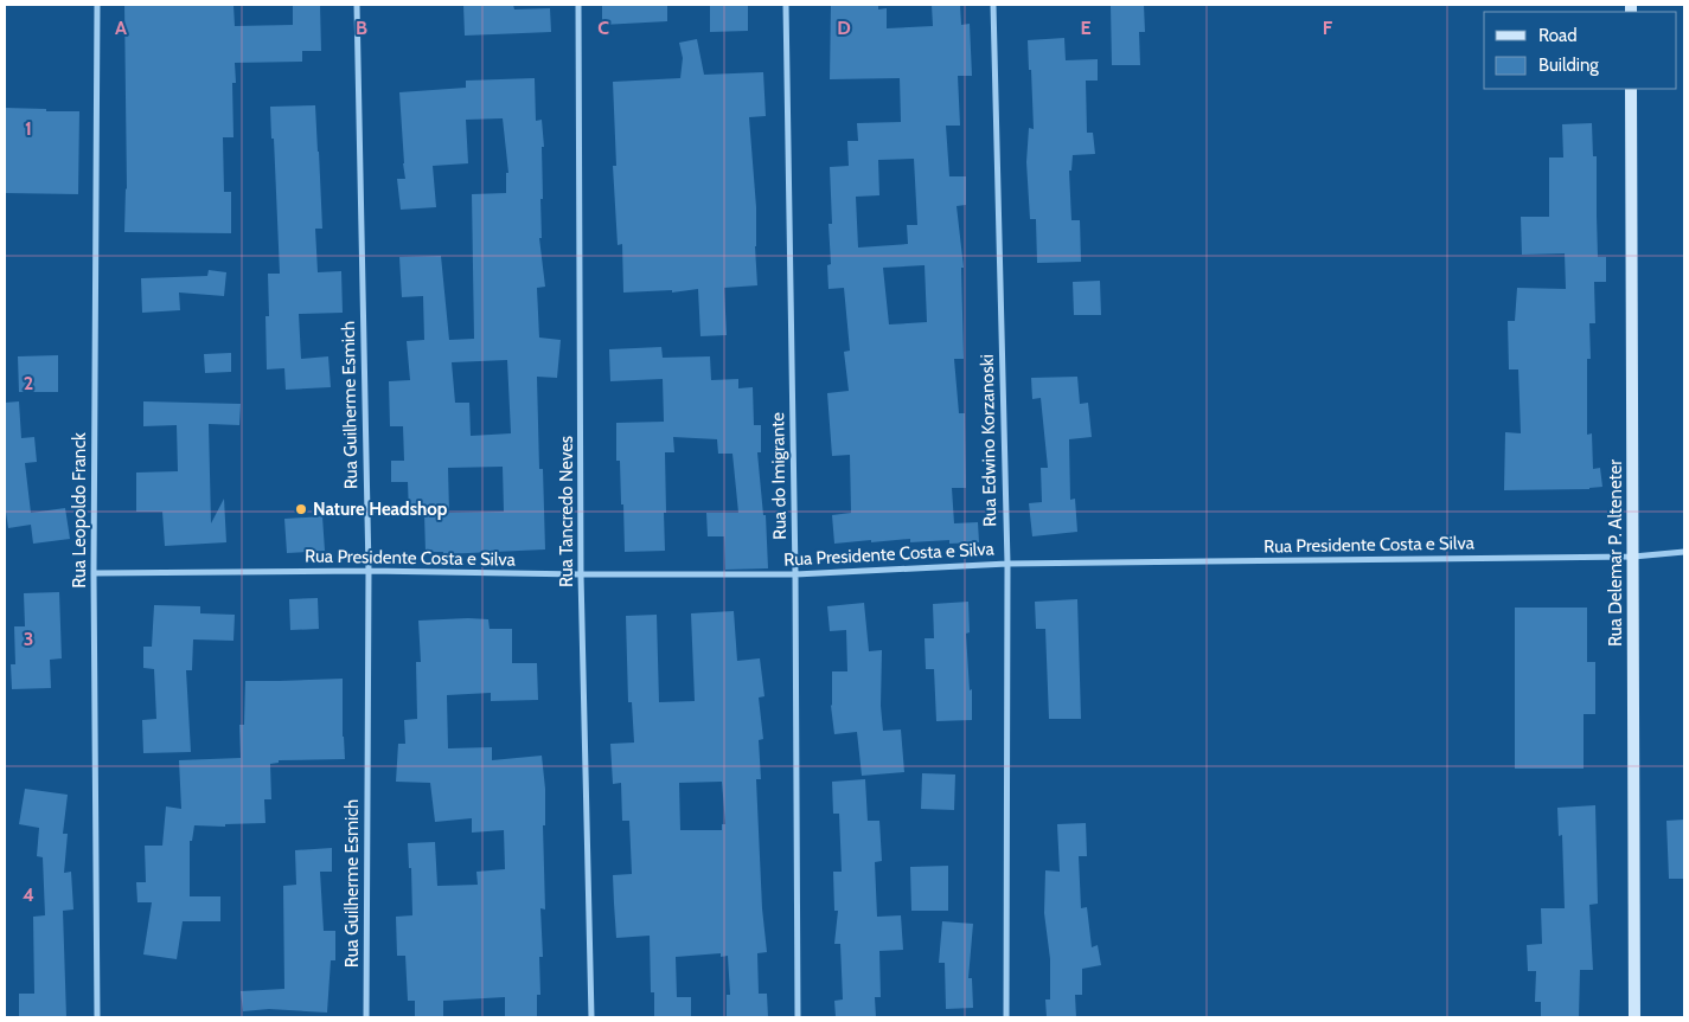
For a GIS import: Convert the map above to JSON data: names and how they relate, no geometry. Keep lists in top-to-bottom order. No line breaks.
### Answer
{"streets":{"street":["Rua Guilherme Esmich","Rua Edwino Korzanoski","Rua do Imigrante","Rua Leopoldo Franck","Rua Tancredo Neves","Rua Presidente Costa e Silva","Rua Delemar P. Alteneter"]},"crossings":[["Rua Guilherme Esmich","Rua Presidente Costa e Silva"],["Rua Edwino Korzanoski","Rua Presidente Costa e Silva"],["Rua do Imigrante","Rua Presidente Costa e Silva"],["Rua Leopoldo Franck","Rua Presidente Costa e Silva"],["Rua Tancredo Neves","Rua Presidente Costa e Silva"],["Rua Presidente Costa e Silva","Rua Delemar P. Alteneter"]],"places":["Nature Headshop"],"legend":["Road","Building"],"grid":{"columns":["A","B","C","D","E","F"],"rows":["1","2","3","4"]}}
